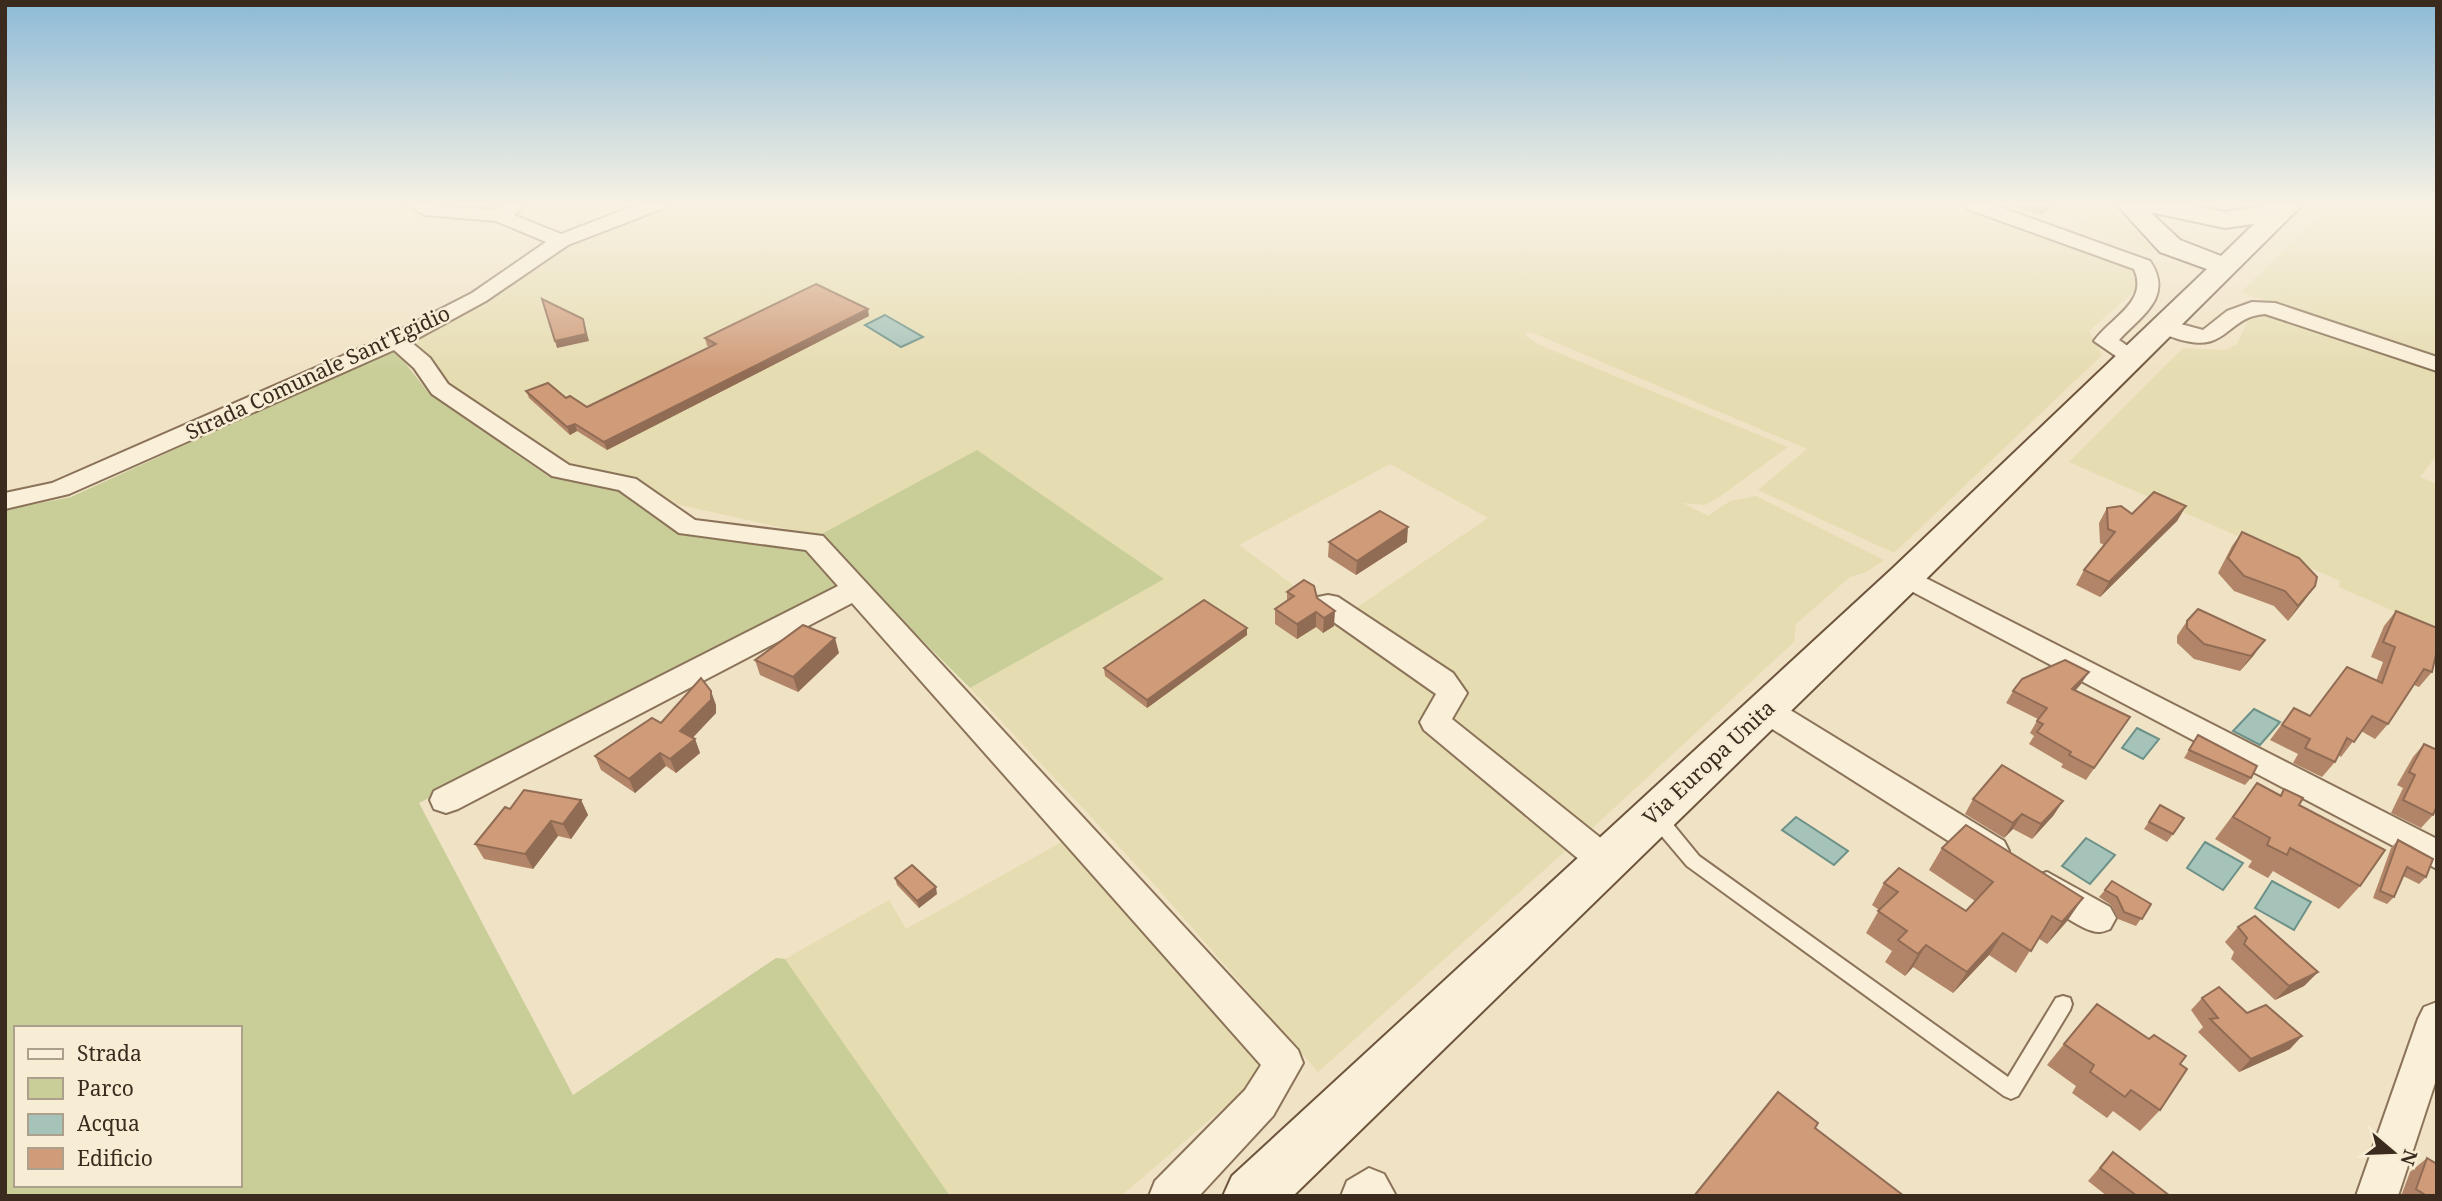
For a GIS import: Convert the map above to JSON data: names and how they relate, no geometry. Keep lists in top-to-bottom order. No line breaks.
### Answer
{"streets":{"street":["Strada Comunale Sant'Egidio","Via Europa Unita"]},"legend":["Strada","Parco","Acqua","Edificio"],"north":"right"}
